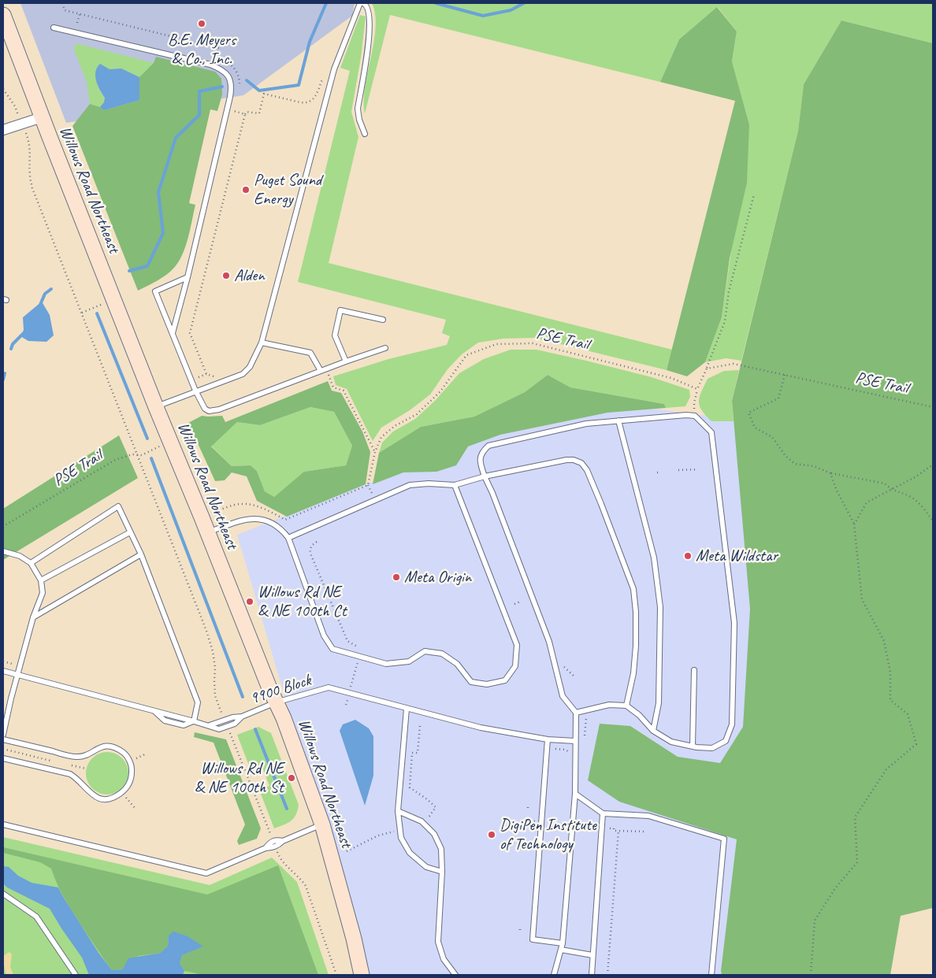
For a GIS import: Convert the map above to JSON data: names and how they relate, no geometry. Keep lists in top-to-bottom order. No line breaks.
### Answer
{"streets":{"main road":["Willows Road Northeast"],"lane":["9900 Block"],"path":["PSE Trail"]},"crossings":[["Willows Road Northeast","PSE Trail"],["Willows Road Northeast","9900 Block"]],"places":["B.E. Meyers & Co., Inc.","Puget Sound Energy","Alden","Meta Wildstar","Meta Origin","Willows Rd NE & NE 100th Ct","Willows Rd NE & NE 100th St","DigiPen Institute of Technology"]}
